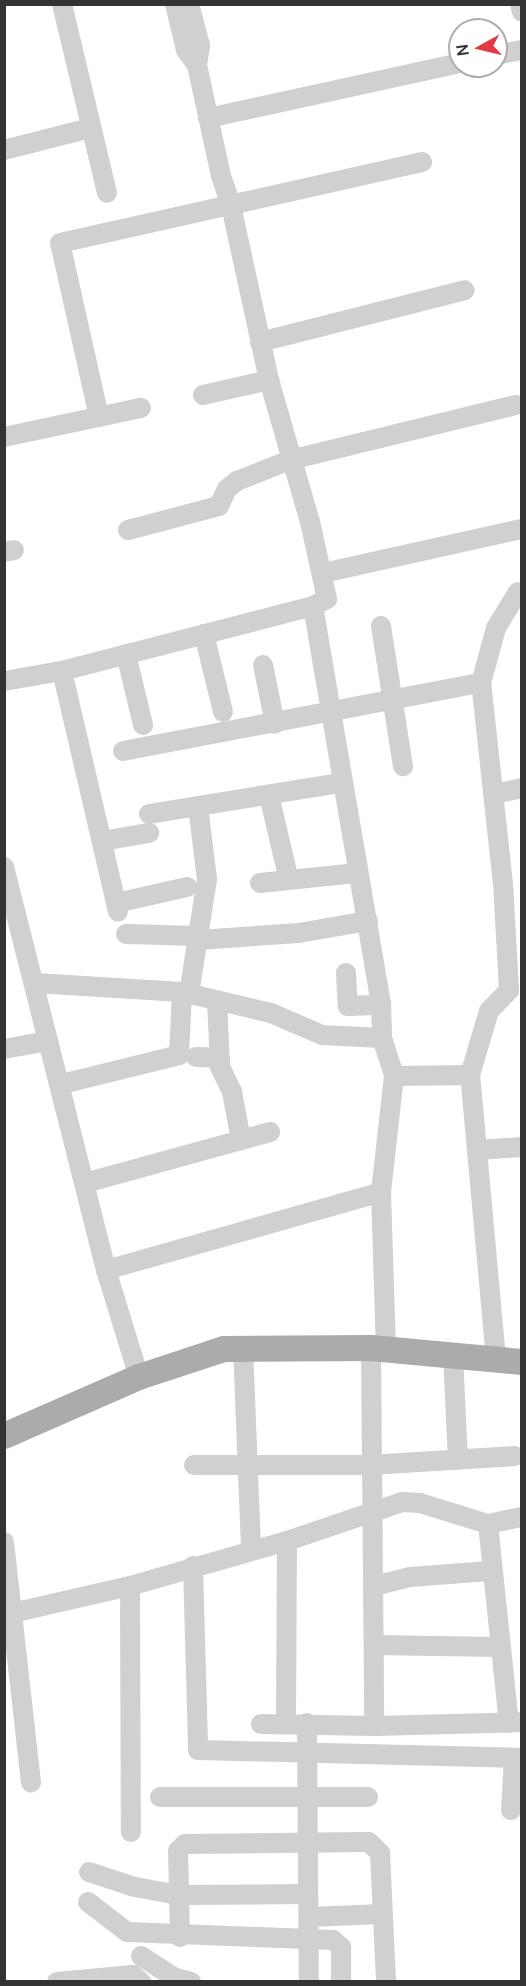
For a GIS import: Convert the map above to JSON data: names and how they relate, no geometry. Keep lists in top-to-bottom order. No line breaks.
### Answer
{"north":"left"}
